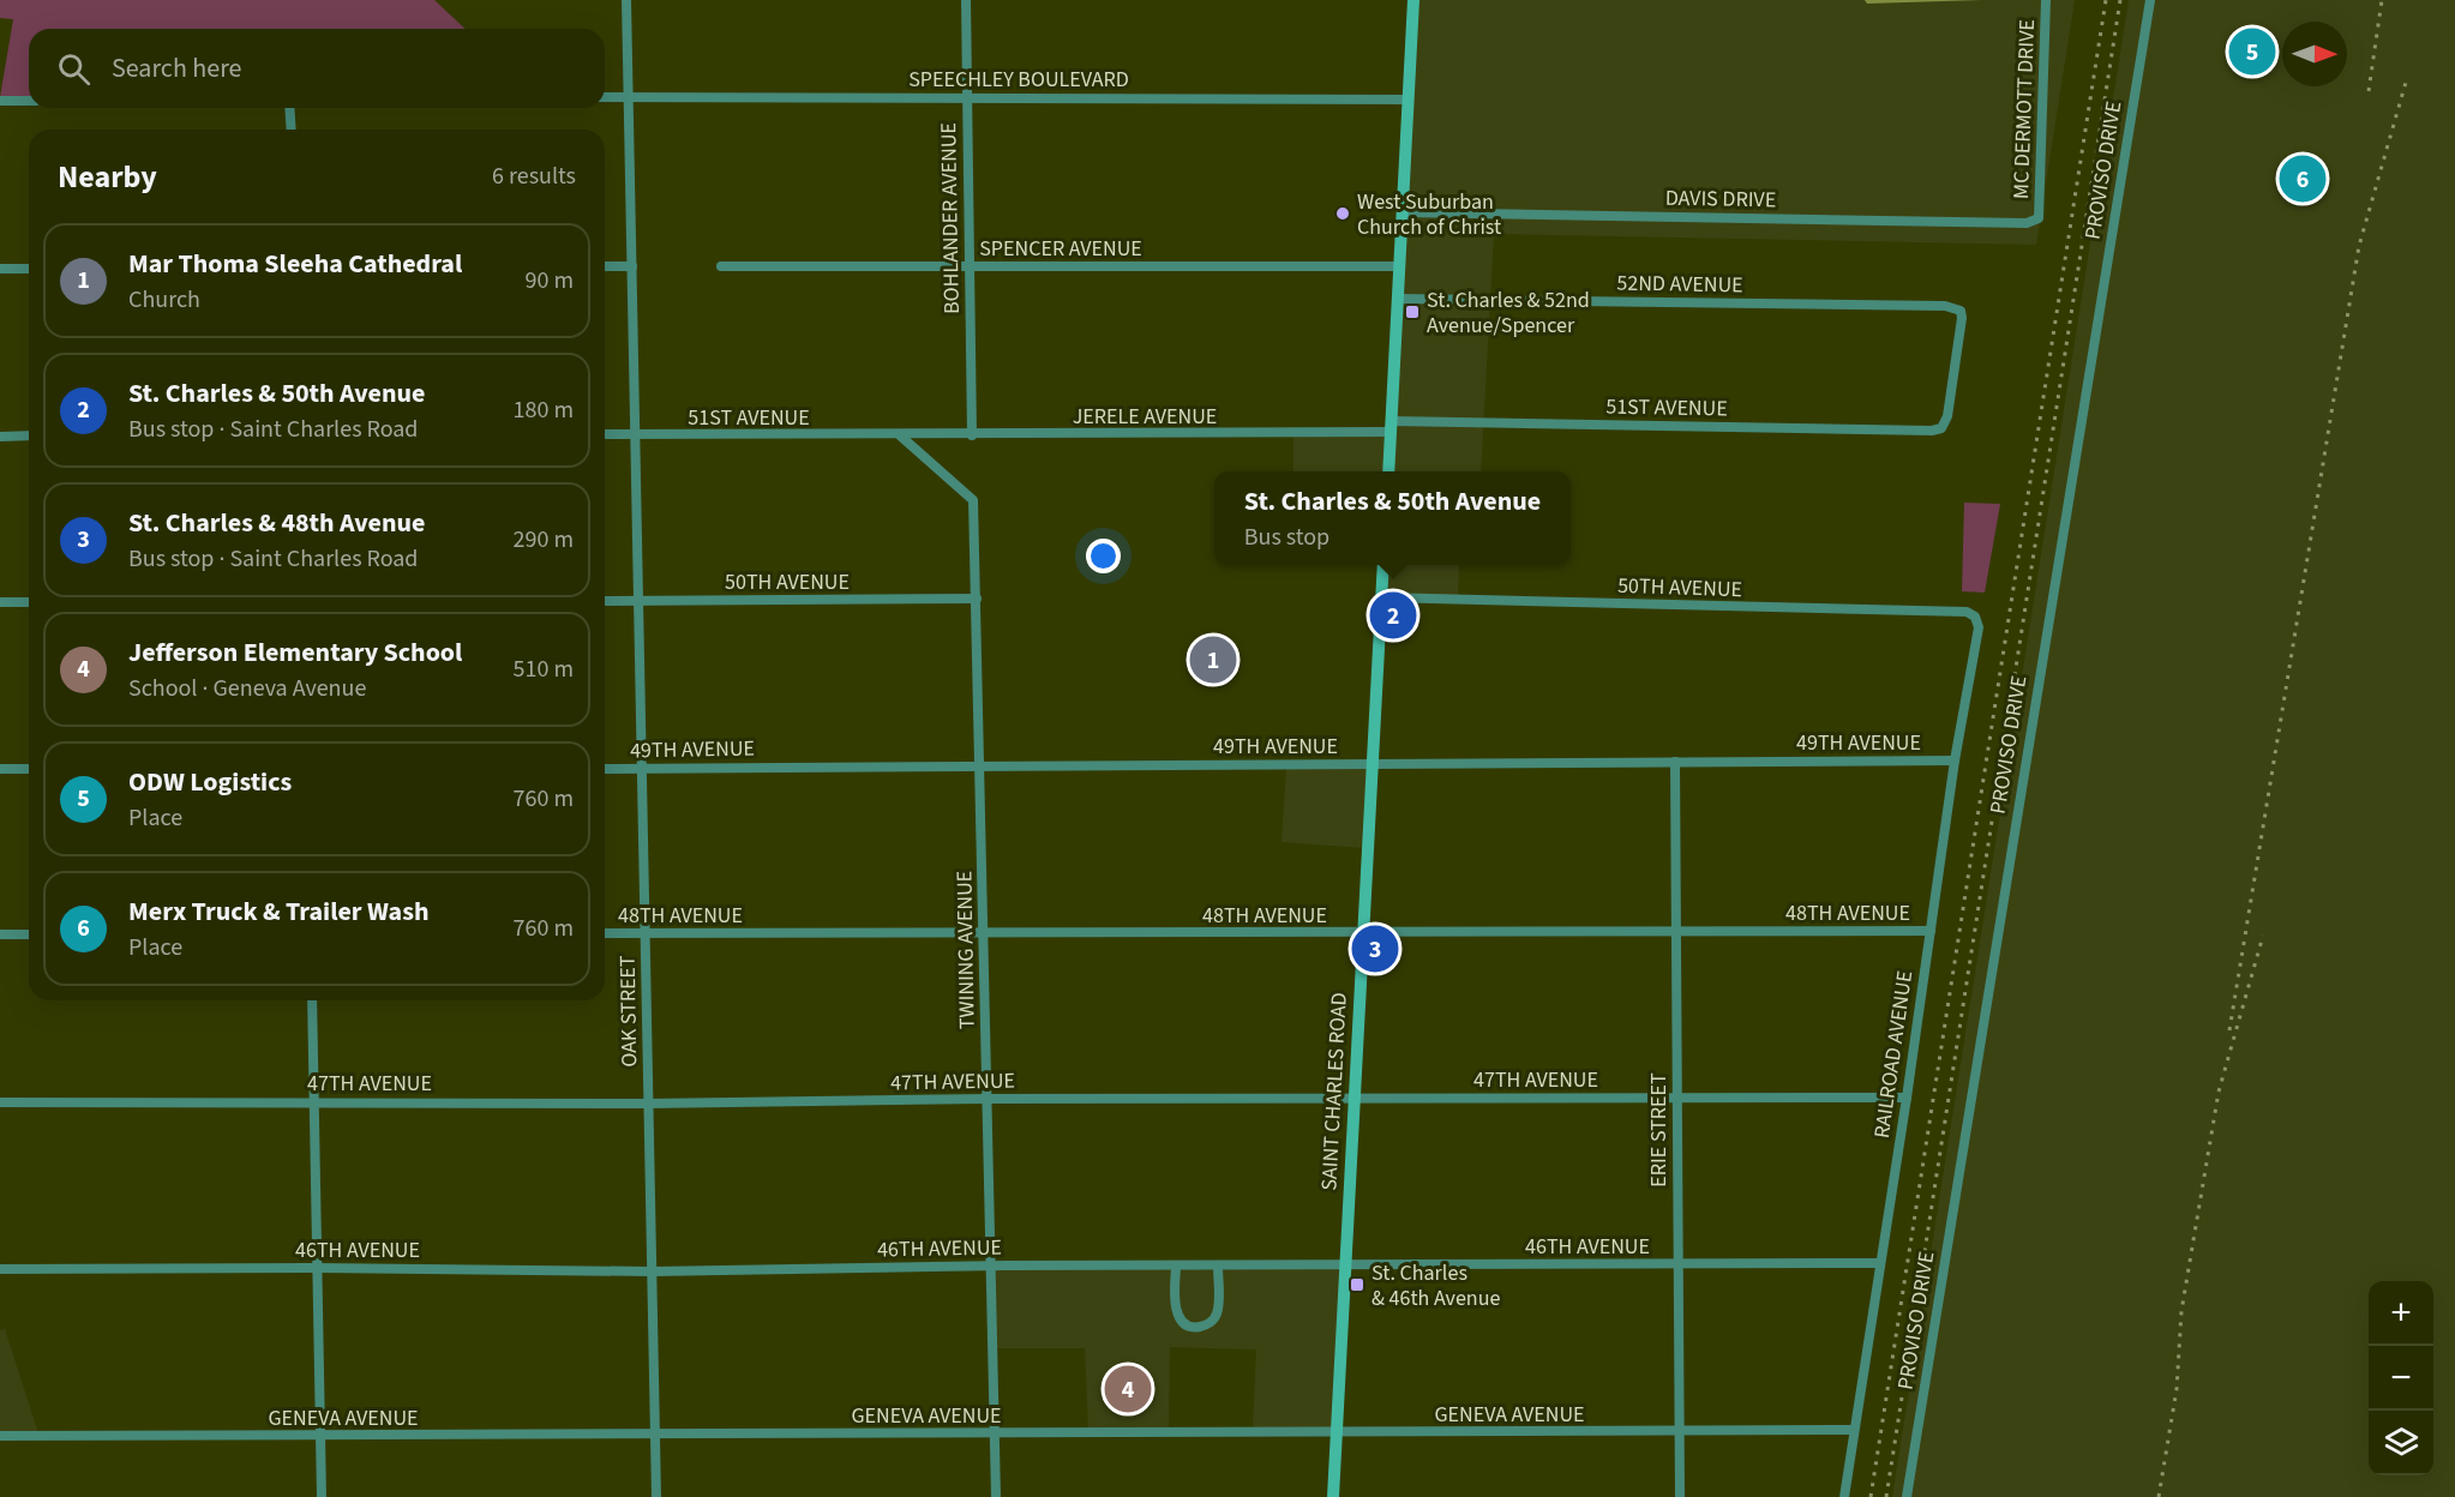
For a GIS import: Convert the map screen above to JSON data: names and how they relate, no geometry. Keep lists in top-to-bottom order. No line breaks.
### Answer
{"streets":{"main road":["SAINT CHARLES ROAD"],"street":["SPEECHLEY BOULEVARD","MC DERMOTT DRIVE","PROVISO DRIVE","DAVIS DRIVE","BOHLANDER AVENUE","SPENCER AVENUE","52ND AVENUE","51ST AVENUE","JERELE AVENUE","50TH AVENUE","49TH AVENUE","48TH AVENUE","TWINING AVENUE","OAK STREET","RAILROAD AVENUE","47TH AVENUE","ERIE STREET","46TH AVENUE","GENEVA AVENUE"]},"crossings":[["SPEECHLEY BOULEVARD","BOHLANDER AVENUE"],["SPEECHLEY BOULEVARD","OAK STREET"],["MC DERMOTT DRIVE","DAVIS DRIVE"],["BOHLANDER AVENUE","SPENCER AVENUE"],["BOHLANDER AVENUE","JERELE AVENUE"],["52ND AVENUE","51ST AVENUE"],["51ST AVENUE","JERELE AVENUE"],["51ST AVENUE","TWINING AVENUE"],["51ST AVENUE","OAK STREET"],["JERELE AVENUE","TWINING AVENUE"],["50TH AVENUE","TWINING AVENUE"],["50TH AVENUE","OAK STREET"],["50TH AVENUE","RAILROAD AVENUE"],["50TH AVENUE","SAINT CHARLES ROAD"],["49TH AVENUE","TWINING AVENUE"],["49TH AVENUE","OAK STREET"],["49TH AVENUE","RAILROAD AVENUE"],["49TH AVENUE","SAINT CHARLES ROAD"],["49TH AVENUE","ERIE STREET"],["48TH AVENUE","TWINING AVENUE"],["48TH AVENUE","OAK STREET"],["48TH AVENUE","RAILROAD AVENUE"],["48TH AVENUE","SAINT CHARLES ROAD"],["48TH AVENUE","ERIE STREET"],["TWINING AVENUE","47TH AVENUE"],["TWINING AVENUE","46TH AVENUE"],["TWINING AVENUE","GENEVA AVENUE"],["OAK STREET","47TH AVENUE"],["OAK STREET","46TH AVENUE"],["OAK STREET","GENEVA AVENUE"],["RAILROAD AVENUE","47TH AVENUE"],["RAILROAD AVENUE","46TH AVENUE"],["RAILROAD AVENUE","GENEVA AVENUE"],["47TH AVENUE","SAINT CHARLES ROAD"],["47TH AVENUE","ERIE STREET"],["SAINT CHARLES ROAD","46TH AVENUE"],["SAINT CHARLES ROAD","GENEVA AVENUE"],["ERIE STREET","46TH AVENUE"],["ERIE STREET","GENEVA AVENUE"]],"places":{"other":["West Suburban Church of Christ"],"transit":["St. Charles & 52nd Avenue/Spencer","St. Charles & 46th Avenue"]},"north":"right","page":{"pins":["5","6","2","1","3","4"],"search":"Search here","heading":["Nearby","6 results"],"list":[{"mark":"1","name":"Mar Thoma Sleeha Cathedral","note":"Church","value":"90 m"},{"mark":"2","name":"St. Charles & 50th Avenue","note":"Bus stop · Saint Charles Road","value":"180 m"},{"mark":"3","name":"St. Charles & 48th Avenue","note":"Bus stop · Saint Charles Road","value":"290 m"},{"mark":"4","name":"Jefferson Elementary School","note":"School · Geneva Avenue","value":"510 m"},{"mark":"5","name":"ODW Logistics","note":"Place","value":"760 m"},{"mark":"6","name":"Merx Truck & Trailer Wash","note":"Place","value":"760 m"}],"popup":["St. Charles & 50th Avenue","Bus stop"],"map_buttons":["+","−"]}}
